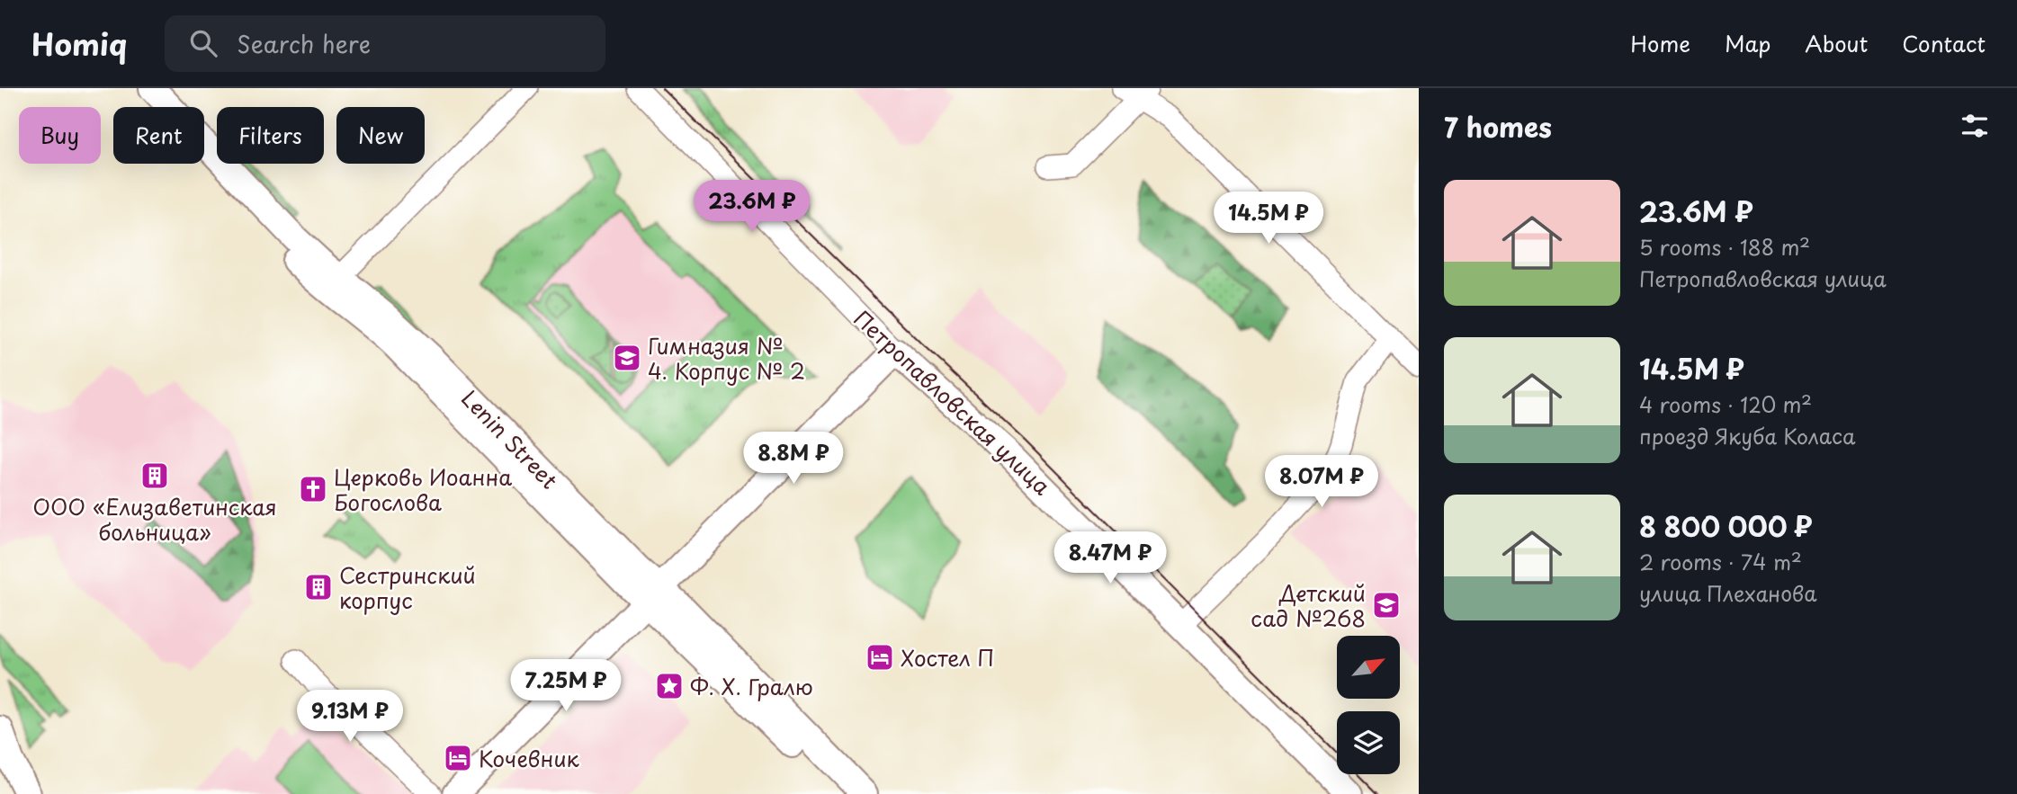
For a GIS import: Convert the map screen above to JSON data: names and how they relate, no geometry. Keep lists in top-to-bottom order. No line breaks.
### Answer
{"streets":{"main road":["Петропавловская улица","Lenin Street"]},"places":{"school or university":["Гимназия № 4. Корпус № 2","Детский сад №268"],"building":["ООО «Елизаветинская больница»","Сестринский корпус"],"church":["Церковь Иоанна Богослова"],"hotel":["Хостел П","Кочевник"],"place":["Ф. Х. Гралю"]},"north":"top right","page":{"header":"Homiq","search":"Search here","nav":["Home","Map","About","Contact"],"heading":"7 homes","chip":["Buy","Rent","Filters","New"],"list":[{"name":"23.6M ₽","note":"5 rooms · 188 m² · Петропавловская улица"},{"name":"14.5M ₽","note":"4 rooms · 120 m² · проезд Якуба Коласа"},{"name":"8 800 000 ₽","note":"2 rooms · 74 m² · улица Плеханова"}],"price":["23.6M ₽","14.5M ₽","8.8M ₽","8.07M ₽","8.47M ₽","7.25M ₽","9.13M ₽"]}}
